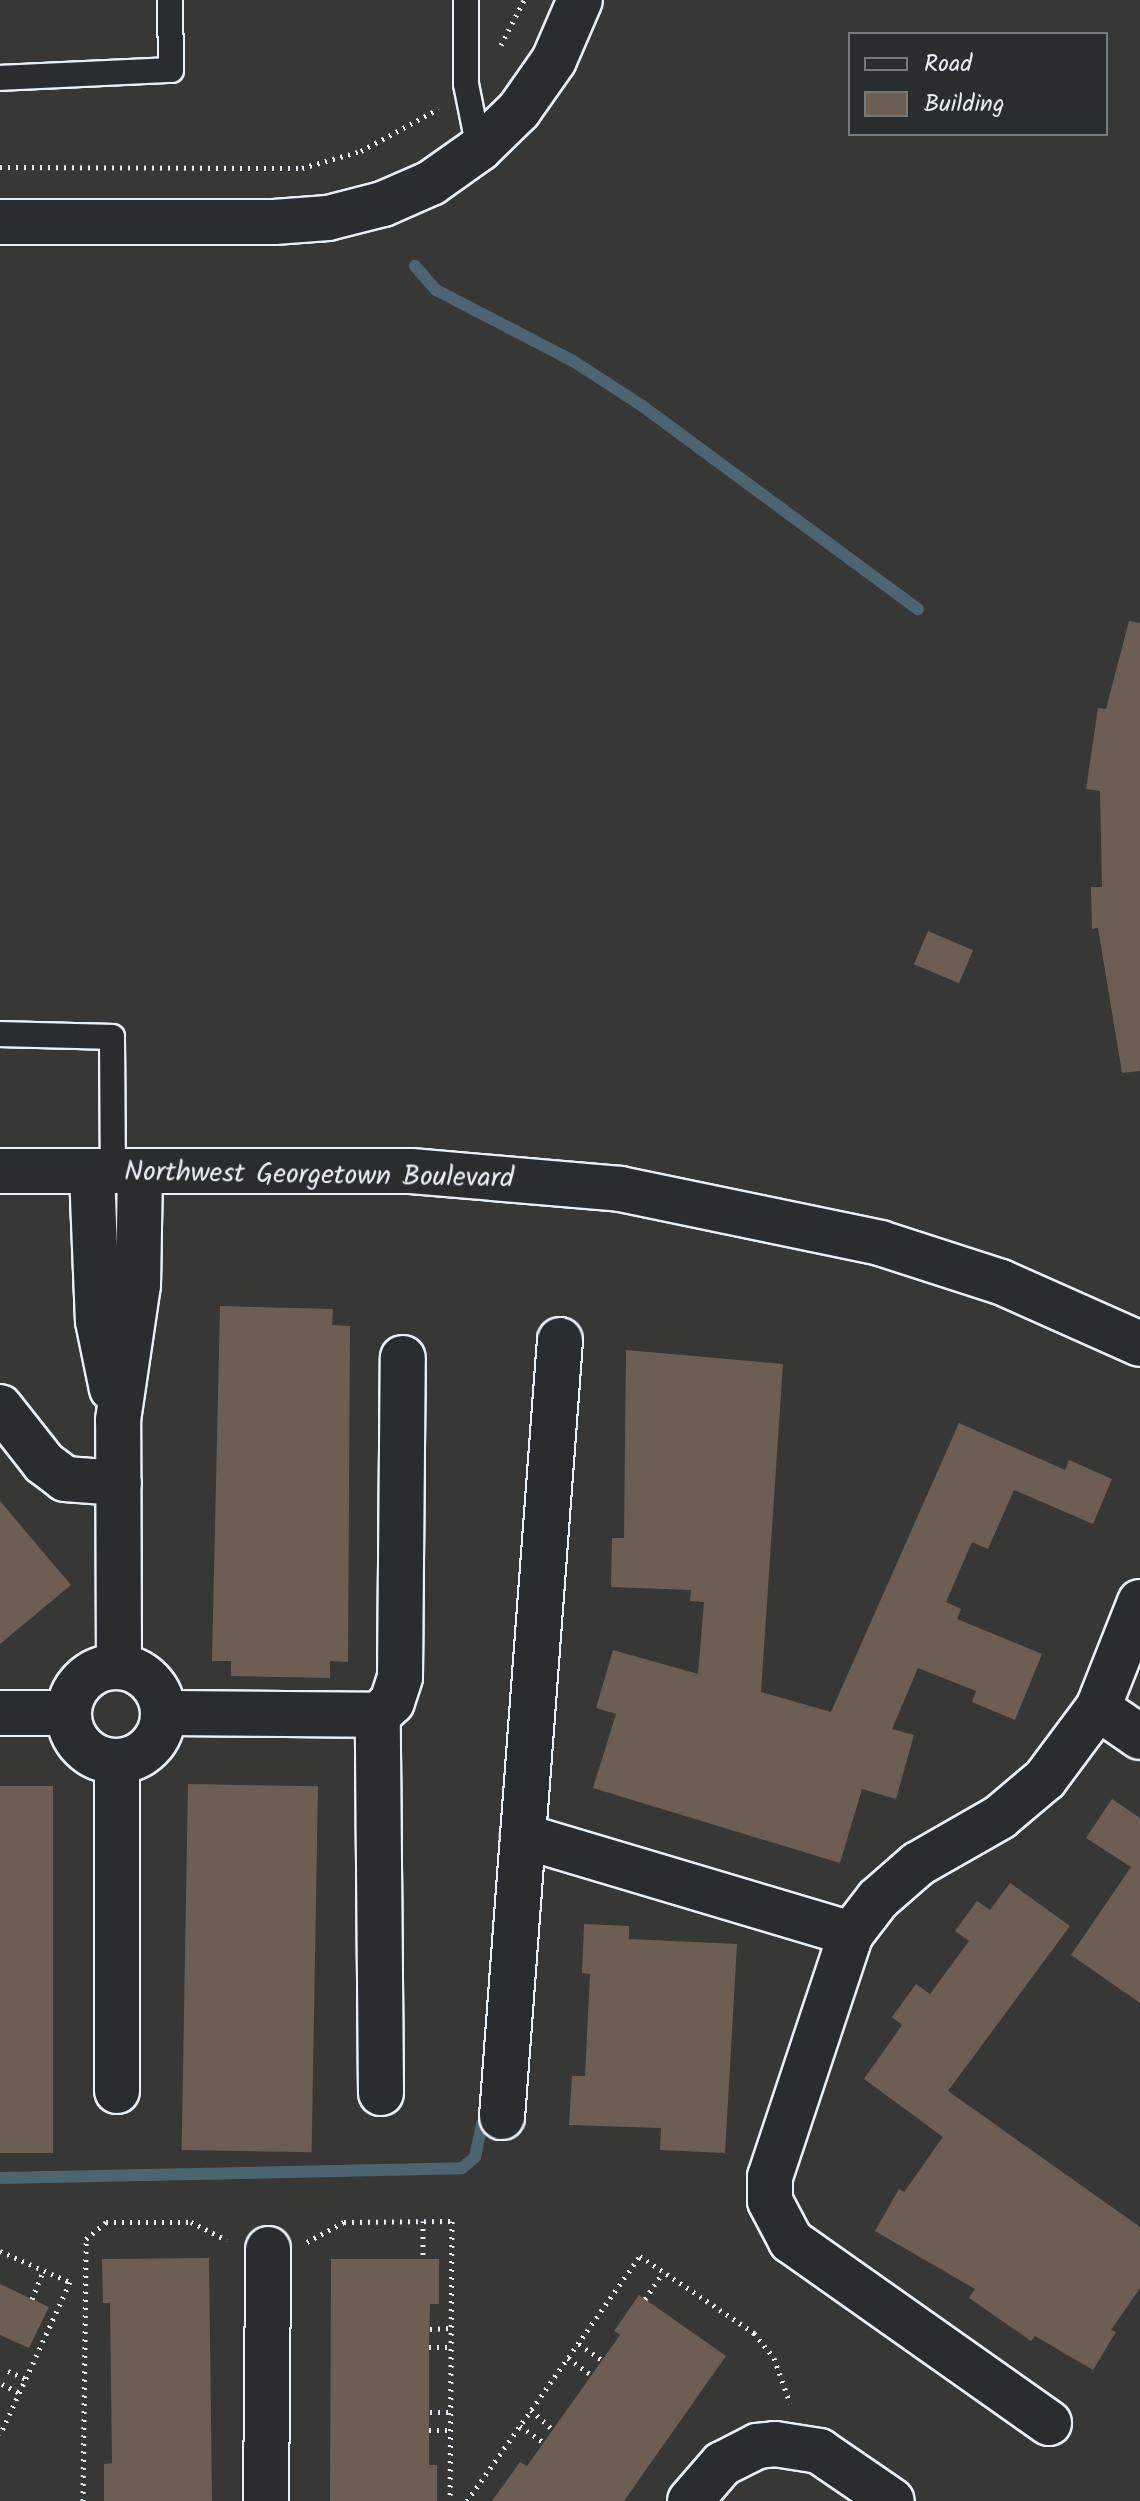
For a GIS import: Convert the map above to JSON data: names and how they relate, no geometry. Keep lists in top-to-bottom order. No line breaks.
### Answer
{"streets":{"street":["Northwest Georgetown Boulevard"]},"legend":["Road","Building"]}
